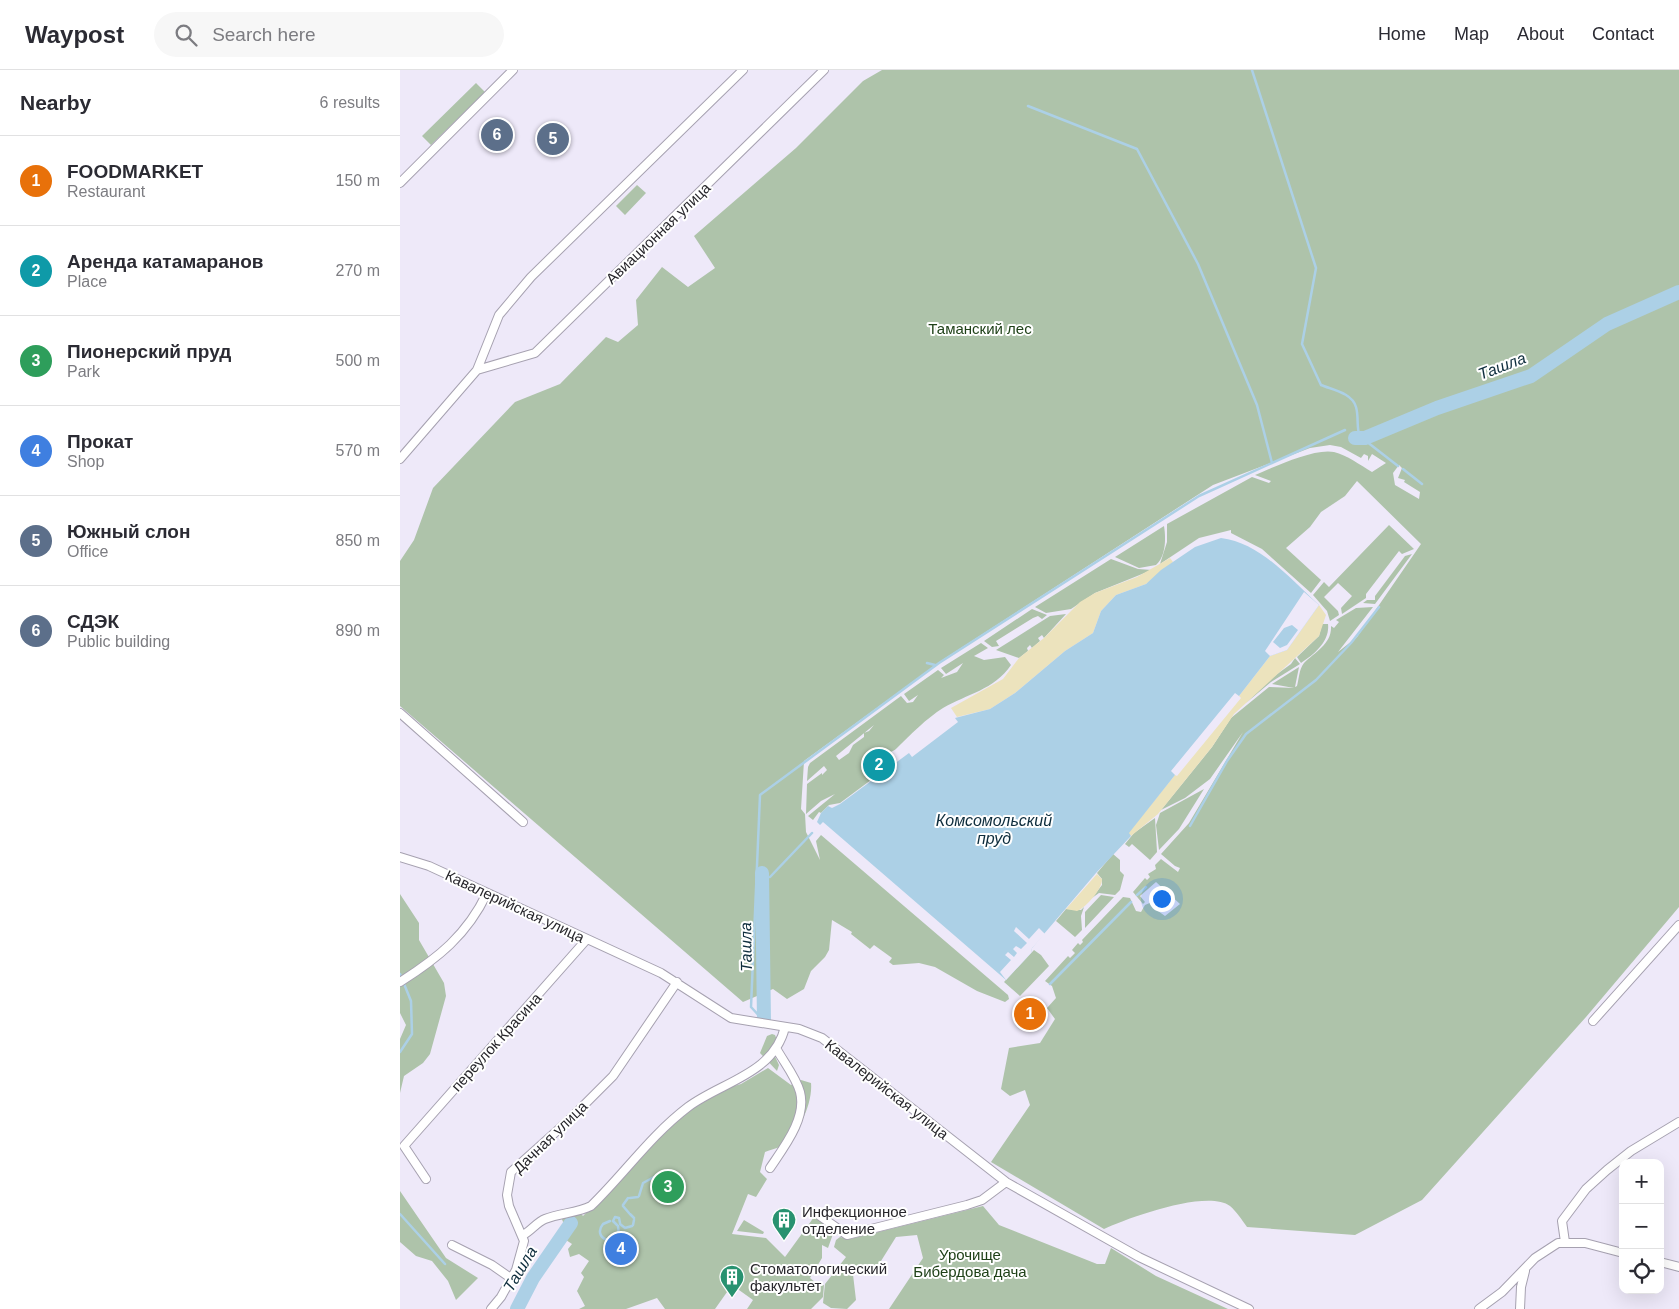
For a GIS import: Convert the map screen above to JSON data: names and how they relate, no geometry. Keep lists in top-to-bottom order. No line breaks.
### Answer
{"streets":{"street":["Авиационная улица","Кавалерийская улица","переулок Красина","Дачная улица"]},"crossings":[["Кавалерийская улица","переулок Красина"],["Кавалерийская улица","Дачная улица"]],"water":["Ташла","Комсомольский пруд"],"parks":["Таманский лес","Урочище Бибердова дача"],"places":{"building":["Инфекционное отделение","Стоматологический факультет"]},"page":{"header":"Waypost","search":"Search here","nav":["Home","Map","About","Contact"],"heading":["Nearby","6 results"],"pins":["6","5","2","1","3","4"],"list":[{"mark":"1","name":"FOODMARKET","note":"Restaurant","value":"150 m"},{"mark":"2","name":"Аренда катамаранов","note":"Place","value":"270 m"},{"mark":"3","name":"Пионерский пруд","note":"Park","value":"500 m"},{"mark":"4","name":"Прокат","note":"Shop","value":"570 m"},{"mark":"5","name":"Южный слон","note":"Office","value":"850 m"},{"mark":"6","name":"СДЭК","note":"Public building","value":"890 m"}],"map_buttons":["+","−"]}}
